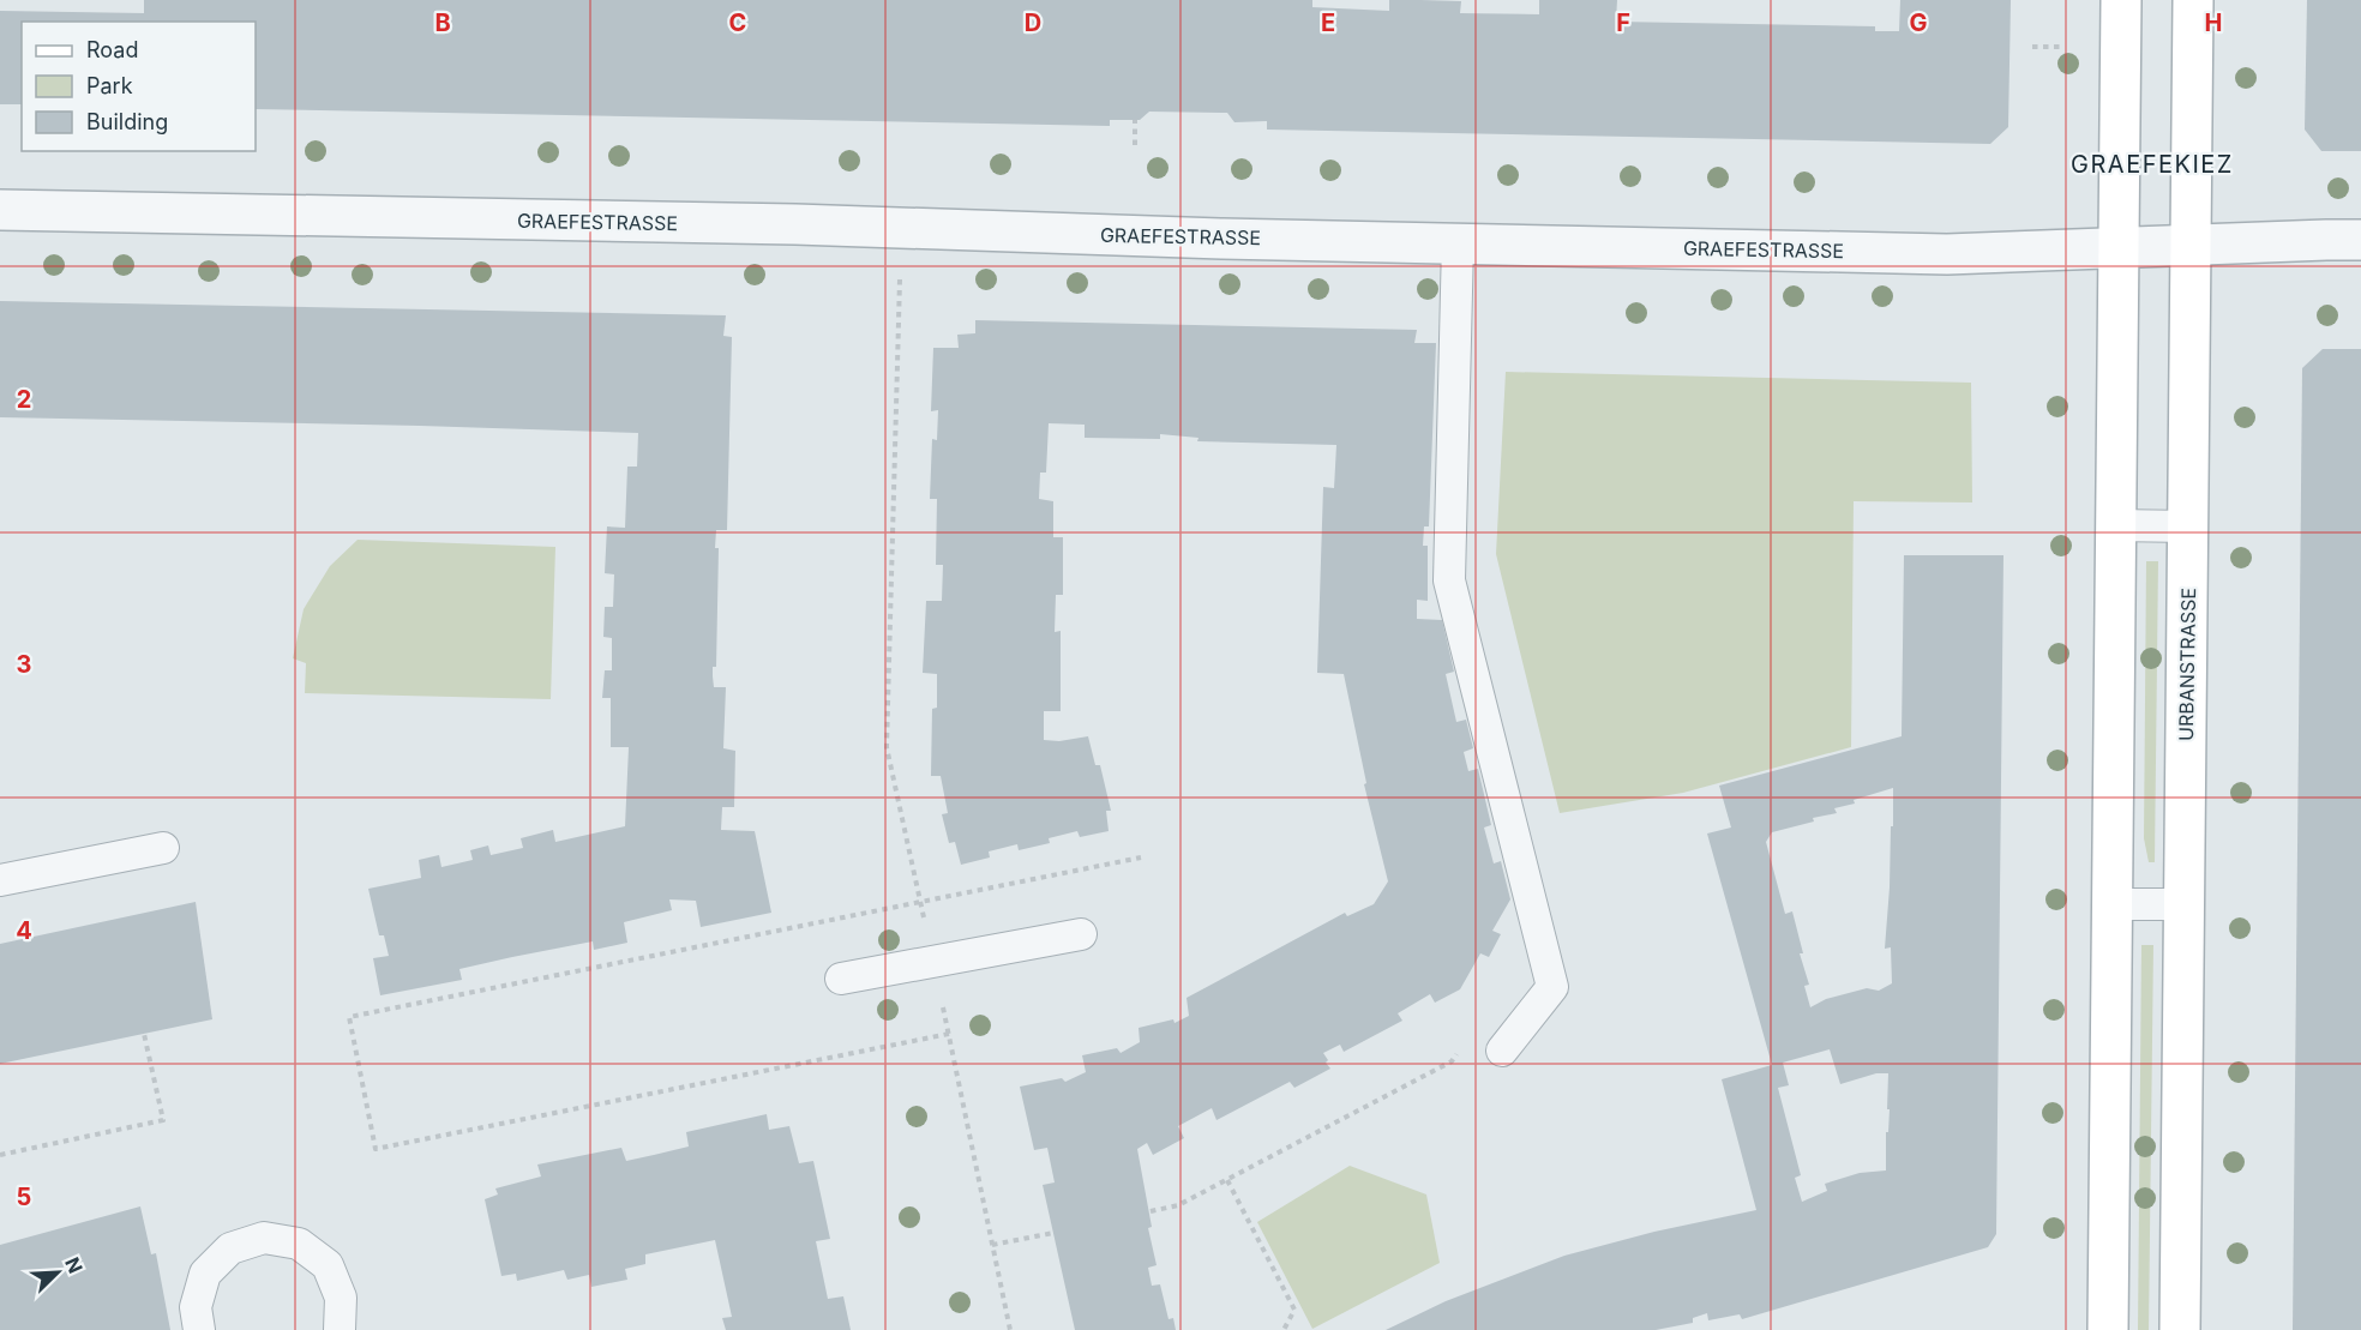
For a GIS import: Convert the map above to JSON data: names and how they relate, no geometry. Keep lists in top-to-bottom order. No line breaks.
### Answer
{"streets":{"main road":["URBANSTRASSE"],"street":["GRAEFESTRASSE"]},"crossings":[["GRAEFESTRASSE","URBANSTRASSE"]],"districts":["GRAEFEKIEZ"],"legend":["Road","Park","Building"],"north":"top right","grid":{"columns":["B","C","D","E","F","G","H"],"rows":["2","3","4","5"]}}
